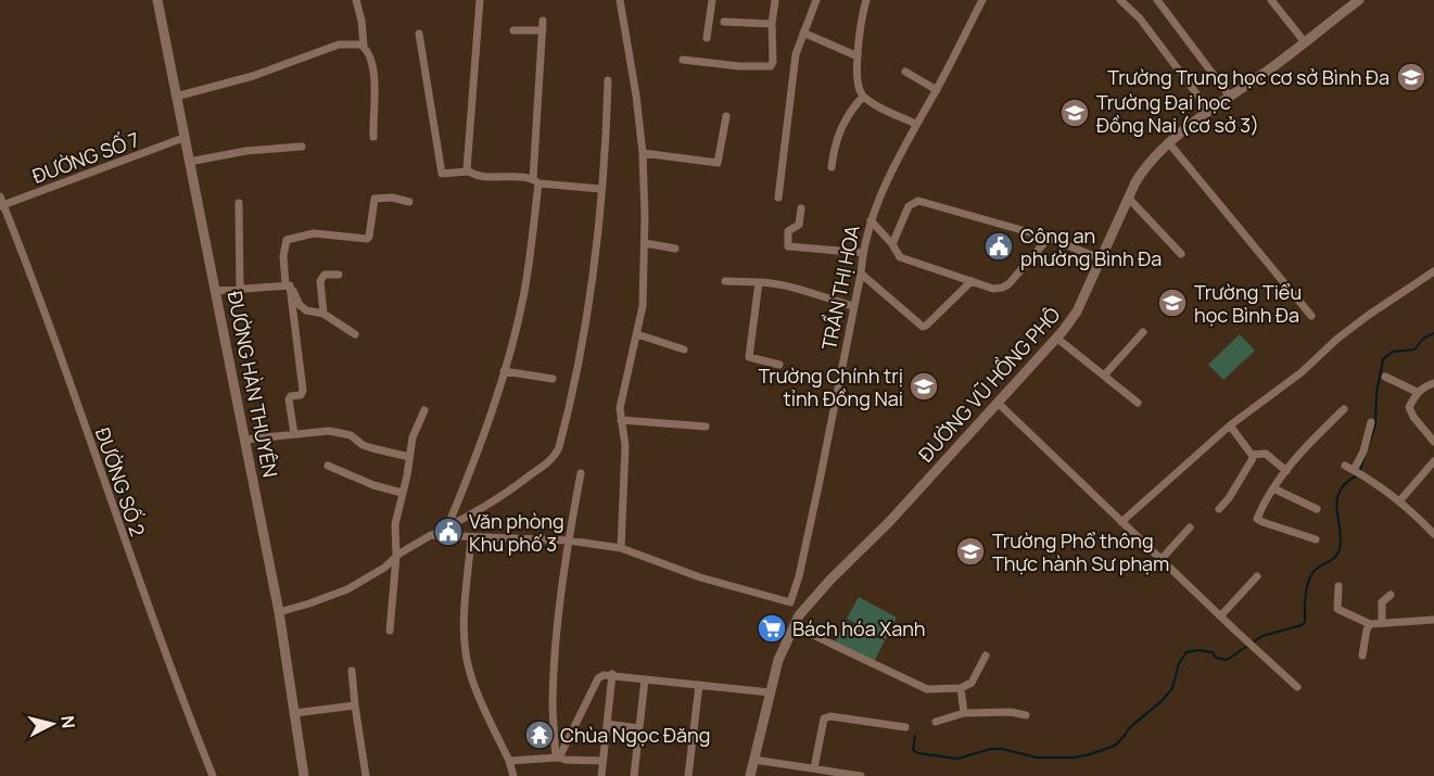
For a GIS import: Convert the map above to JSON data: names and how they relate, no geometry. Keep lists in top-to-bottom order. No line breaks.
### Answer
{"streets":{"street":["ĐƯỜNG SỐ 7","TRẦN THỊ HOA","ĐƯỜNG HÀN THUYÊN","ĐƯỜNG VŨ HỒNG PHÔ","ĐƯỜNG SỐ 2"]},"crossings":[["ĐƯỜNG SỐ 7","ĐƯỜNG HÀN THUYÊN"],["ĐƯỜNG SỐ 7","ĐƯỜNG SỐ 2"]],"places":{"school or university":["Trường Trung học cơ sở Bình Đa","Trường Đại học Đồng Nai (cơ sở 3)","Trường Tiểu học Bình Đa","Trường Chính trị tỉnh Đồng Nai","Trường Phổ thông Thực hành Sư phạm"],"public building":["Công an phường Bình Đa","Văn phòng Khu phố 3"],"supermarket":["Bách hóa Xanh"],"temple":["Chùa Ngọc Đăng"]},"north":"right"}
